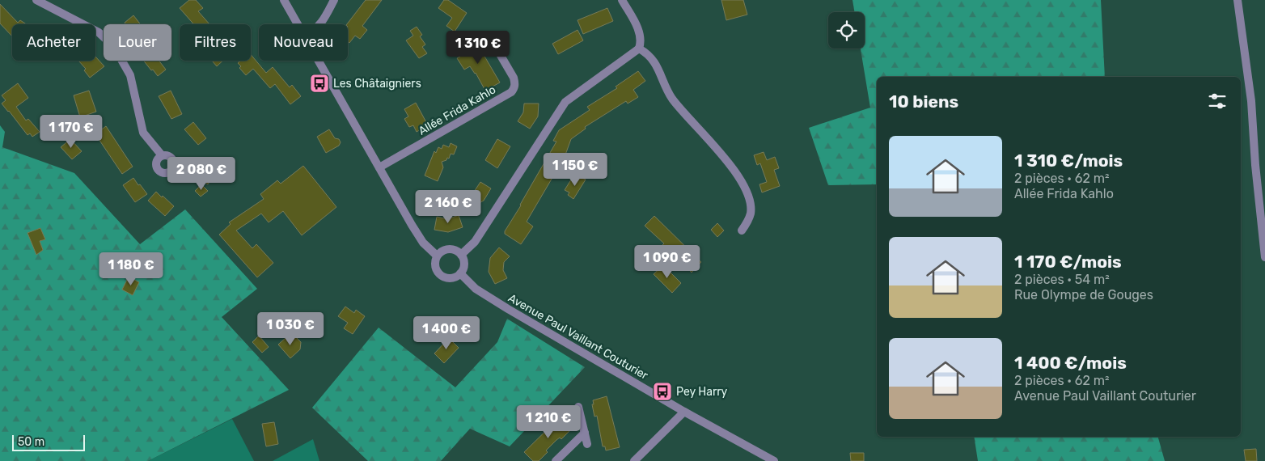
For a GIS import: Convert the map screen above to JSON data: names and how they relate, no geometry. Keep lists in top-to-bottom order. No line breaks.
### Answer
{"streets":{"street":["Allée Frida Kahlo","Avenue Paul Vaillant Couturier"]},"places":{"bus stop":["Les Châtaigniers","Pey Harry"]},"scale_bar":"50 m","page":{"chip":["Acheter","Louer","Filtres","Nouveau"],"price":["1 310 €","1 170 €","1 150 €","2 080 €","2 160 €","1 090 €","1 180 €","1 030 €","1 400 €","1 210 €"],"heading":"10 biens","list":[{"name":"1 310 €/mois","note":"2 pièces · 62 m² · Allée Frida Kahlo"},{"name":"1 170 €/mois","note":"2 pièces · 54 m² · Rue Olympe de Gouges"},{"name":"1 400 €/mois","note":"2 pièces · 62 m² · Avenue Paul Vaillant Couturier"}],"scale":"50 m"}}
